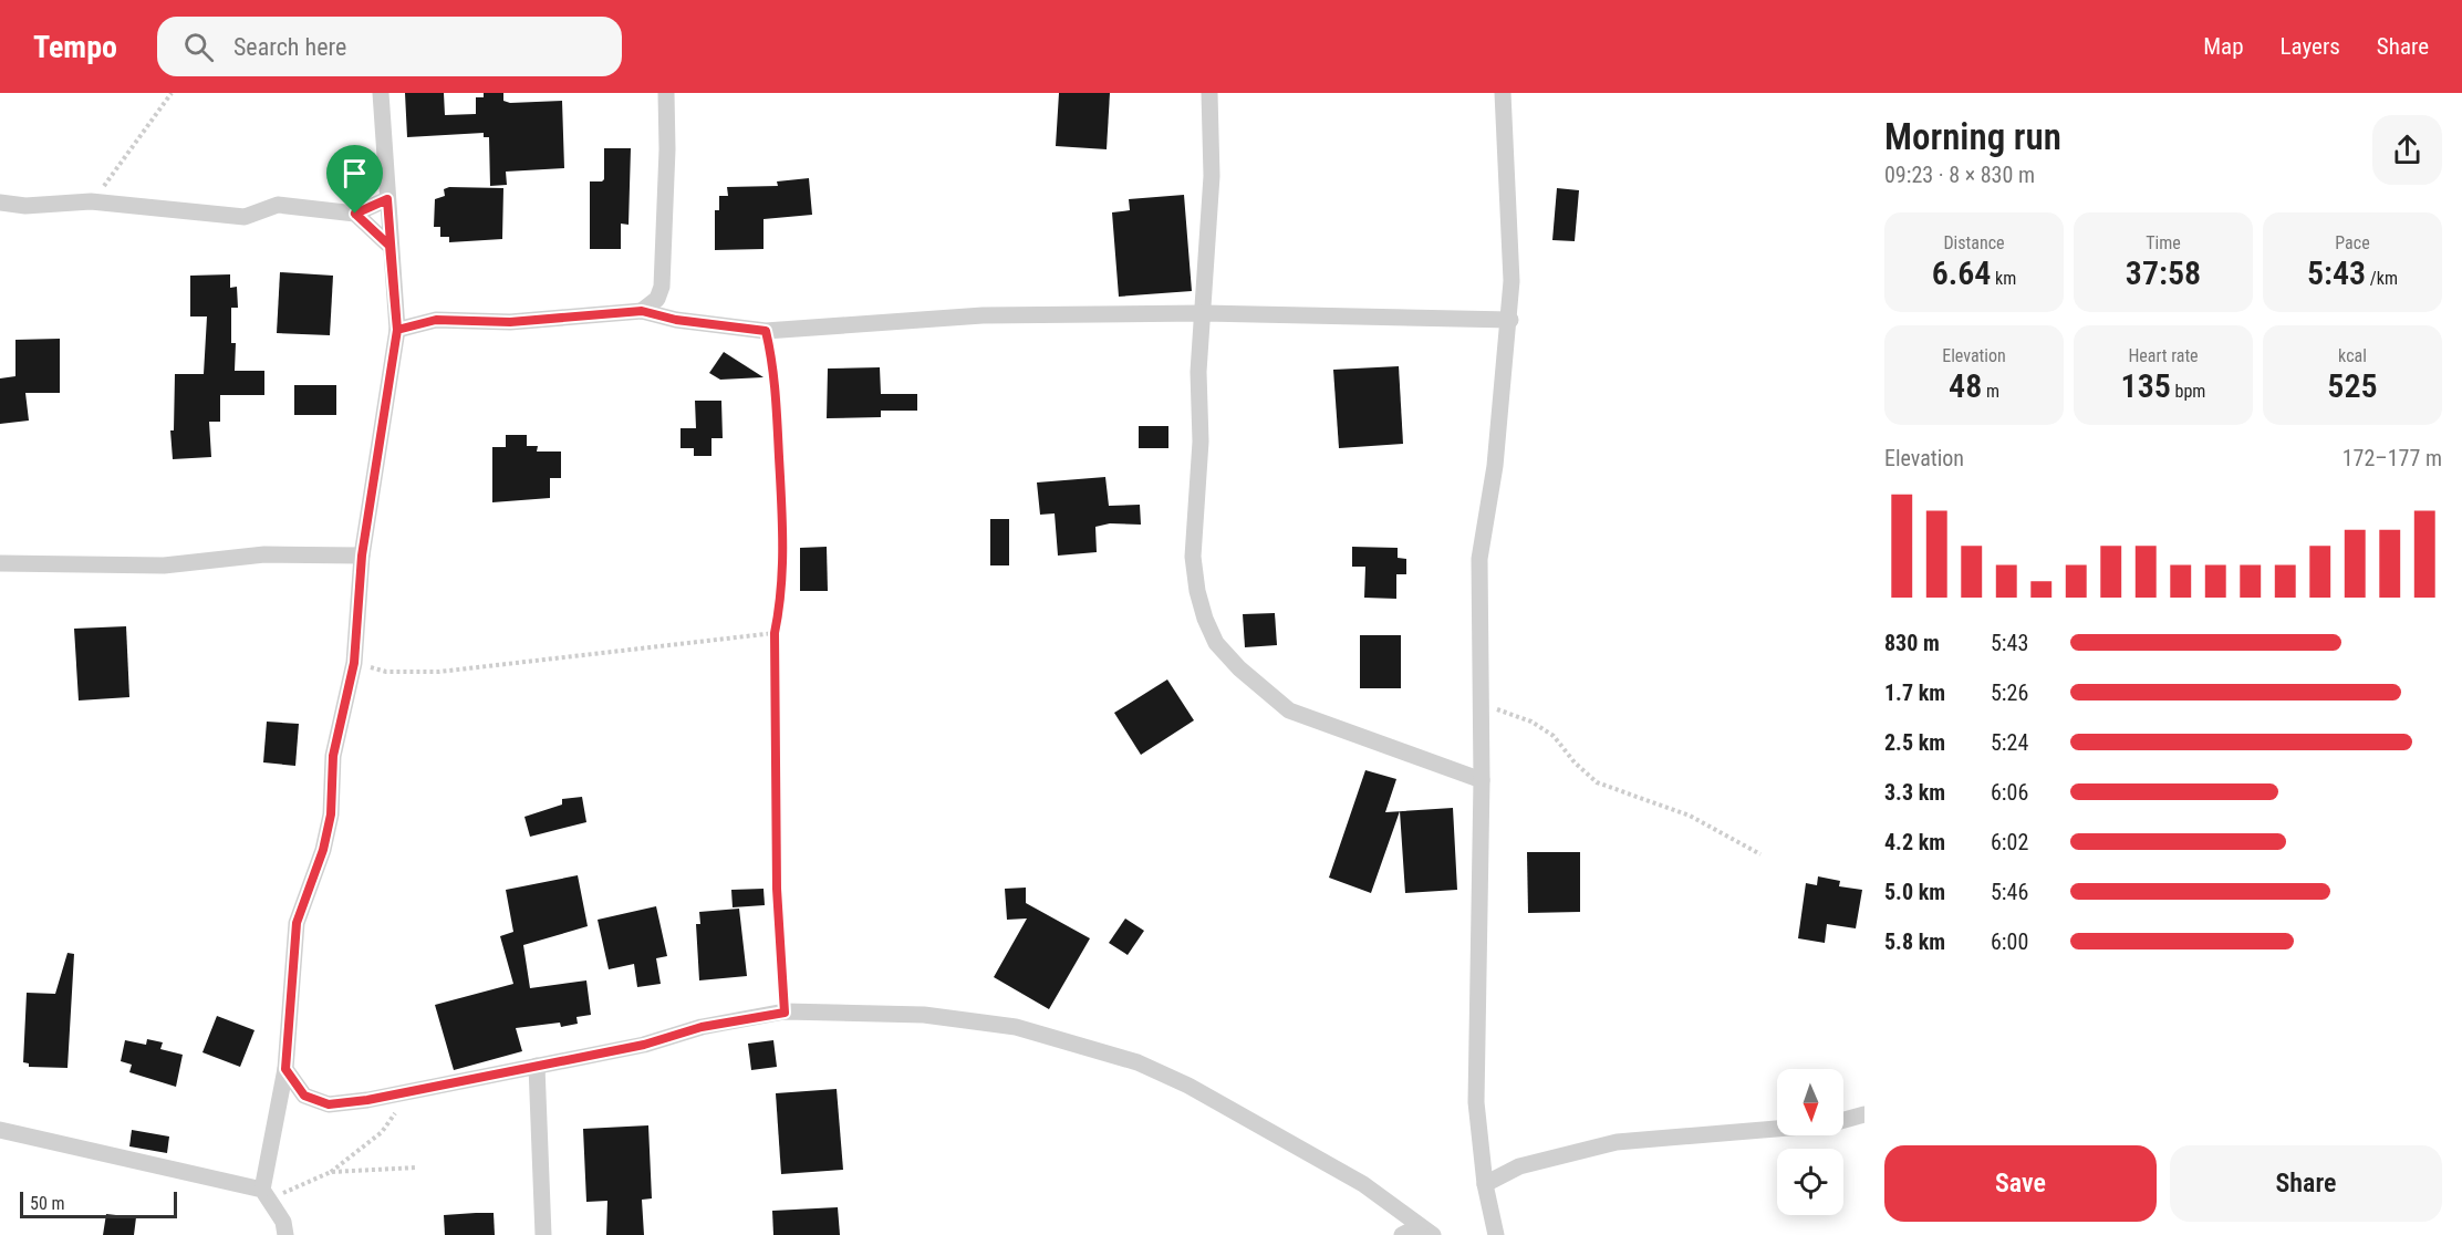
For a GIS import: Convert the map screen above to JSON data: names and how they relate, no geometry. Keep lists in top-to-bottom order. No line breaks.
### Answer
{"scale_bar":"50 m","north":"bottom","page":{"header":"Tempo","search":"Search here","nav":["Map","Layers","Share"],"heading":["Morning run","09:23 · 8 × 830 m"],"stats":[["Distance","6.64 km"],["Time","37:58"],["Pace","5:43 /km"],["Elevation","48 m"],["Heart rate","135 bpm"],["kcal","525"]],"chart":["Elevation","172–177 m"],"list":[{"name":"830 m","note":"5:43"},{"name":"1.7 km","note":"5:26"},{"name":"2.5 km","note":"5:24"},{"name":"3.3 km","note":"6:06"},{"name":"4.2 km","note":"6:02"},{"name":"5.0 km","note":"5:46"},{"name":"5.8 km","note":"6:00"}],"buttons":["Save","Share"],"scale":"50 m"}}
